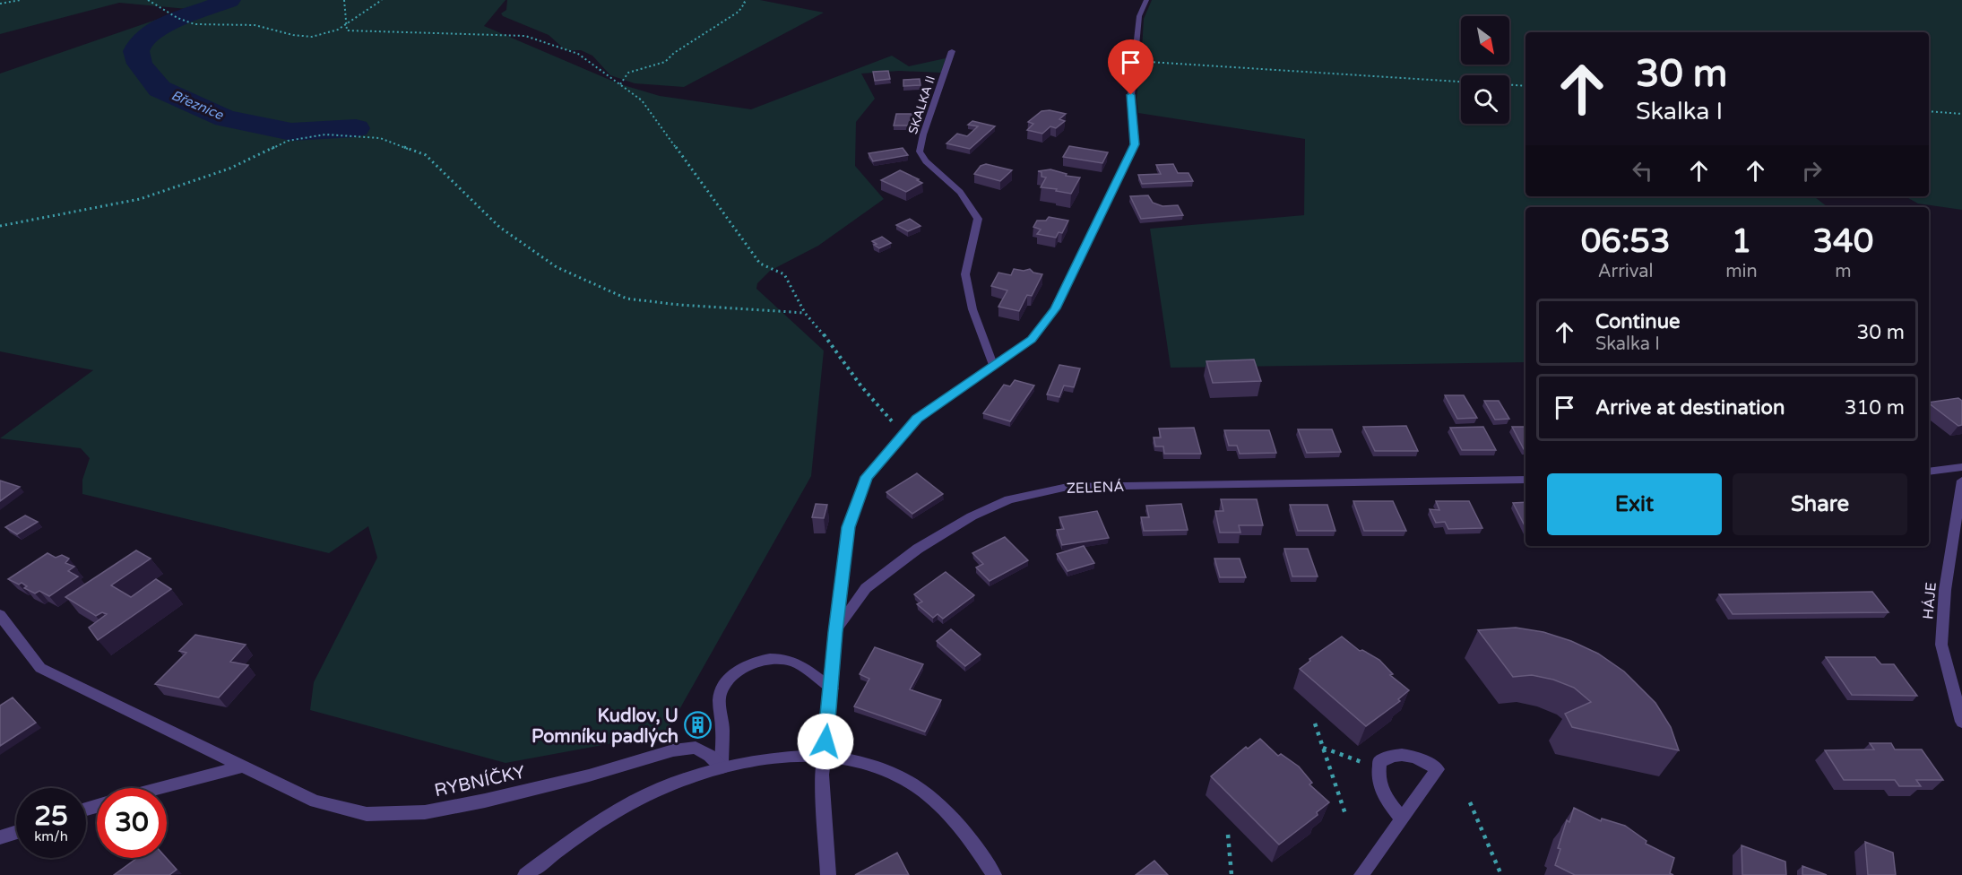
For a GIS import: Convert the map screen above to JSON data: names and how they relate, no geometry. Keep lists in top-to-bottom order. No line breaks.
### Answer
{"streets":{"street":["SKALKA II","ZELENÁ","HÁJE","RYBNÍČKY"]},"water":["Březnice"],"places":{"building":["Kudlov, U Pomníku padlých"]},"north":"bottom right","page":{"turn":["30 m","Skalka I"],"eta":["06:53","Arrival","1","min","340","m"],"list":[{"name":"Continue","note":"Skalka I","value":"30 m"},{"name":"Arrive at destination","value":"310 m"}],"buttons":["Exit","Share"],"speed":"25 km/h","limit":"30"}}
